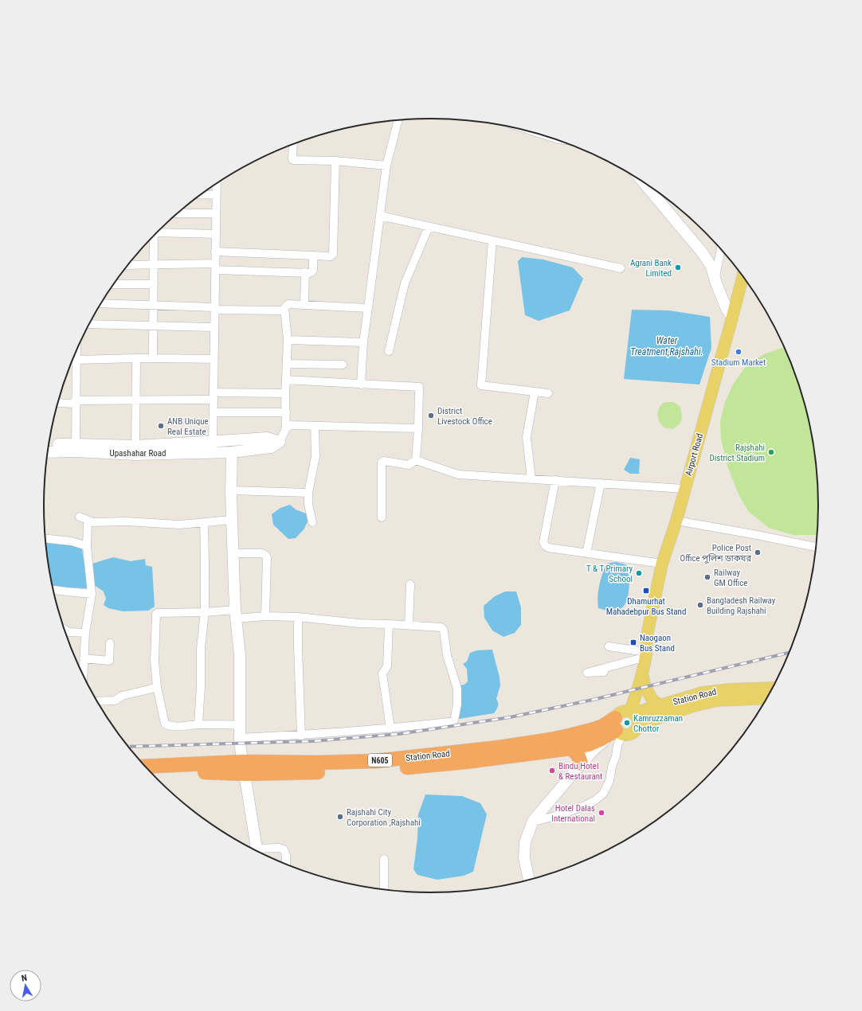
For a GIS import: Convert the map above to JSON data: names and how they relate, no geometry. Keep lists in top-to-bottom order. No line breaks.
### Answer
{"streets":{"highway":["Station Road","N605"],"main road":["Airport Road"],"street":["Upashahar Road"]},"crossings":[["Airport Road","Station Road"]],"water":["Water Treatment,Rajshahi."],"places":{"other":["Agrani Bank Limited","Stadium Market","District Livestock Office","ANB Unique Real Estate","Rajshahi District Stadium","Police Post Office পুলিশ ডাকঘর","T & T Primary School","Railway GM Office","Bangladesh Railway Building Rajshahi","Kamruzzaman Chottor","Bindu Hotel & Restaurant","Hotel Dalas International","Rajshahi City Corporation ,Rajshahi"],"transit":["Dhamurhat Mahadebpur Bus Stand","Naogaon Bus Stand"]},"north":"top"}
